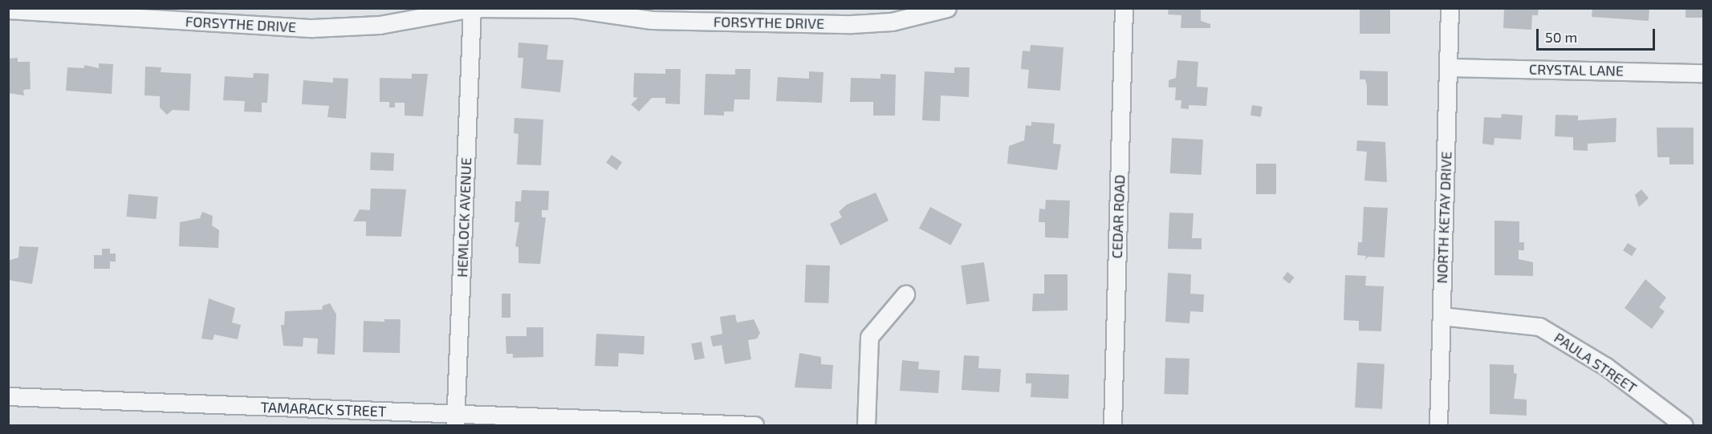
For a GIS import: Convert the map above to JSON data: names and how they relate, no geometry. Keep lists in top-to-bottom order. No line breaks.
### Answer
{"streets":{"street":["FORSYTHE DRIVE","CRYSTAL LANE","CEDAR ROAD","HEMLOCK AVENUE","NORTH KETAY DRIVE","PAULA STREET","TAMARACK STREET"]},"crossings":[["FORSYTHE DRIVE","HEMLOCK AVENUE"],["CRYSTAL LANE","NORTH KETAY DRIVE"],["HEMLOCK AVENUE","TAMARACK STREET"],["NORTH KETAY DRIVE","PAULA STREET"]],"scale_bar":"50 m"}
